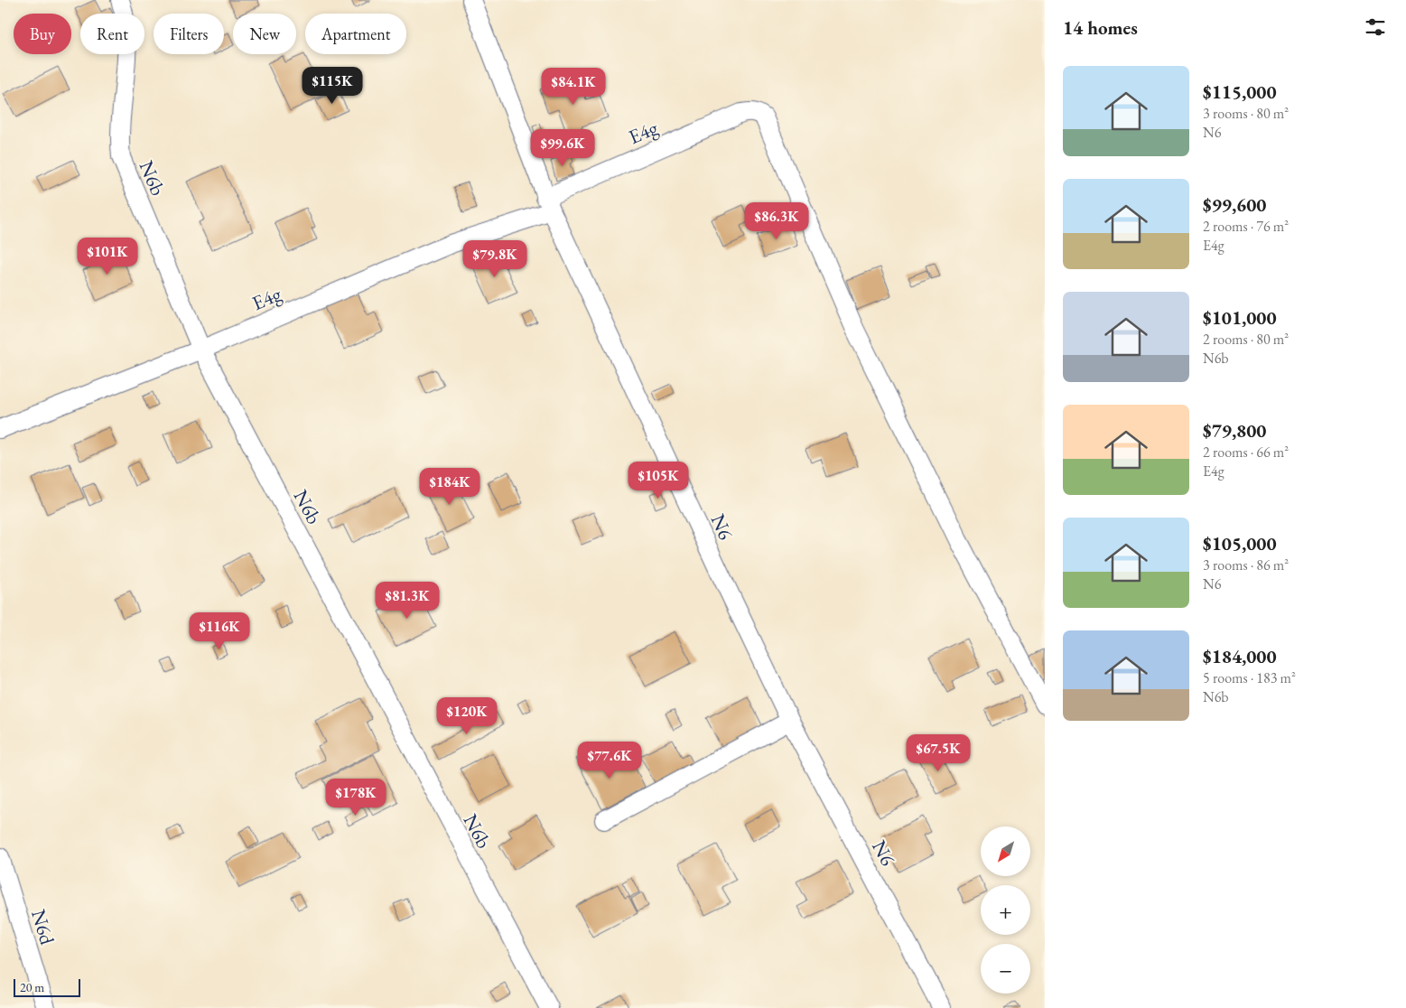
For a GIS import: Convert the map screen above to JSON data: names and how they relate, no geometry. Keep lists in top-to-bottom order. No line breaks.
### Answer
{"streets":{"street":["E4g","N6b","N6","N6d"]},"crossings":[["E4g","N6b"],["E4g","N6"]],"scale_bar":"20 m","north":"bottom left","page":{"heading":"14 homes","chip":["Buy","Rent","Filters","New","Apartment"],"list":[{"name":"$115,000","note":"3 rooms · 80 m² · N6"},{"name":"$99,600","note":"2 rooms · 76 m² · E4g"},{"name":"$101,000","note":"2 rooms · 80 m² · N6b"},{"name":"$79,800","note":"2 rooms · 66 m² · E4g"},{"name":"$105,000","note":"3 rooms · 86 m² · N6"},{"name":"$184,000","note":"5 rooms · 183 m² · N6b"}],"price":["$115K","$84.1K","$99.6K","$86.3K","$101K","$79.8K","$105K","$184K","$81.3K","$116K","$120K","$67.5K","$77.6K","$178K"],"map_buttons":["+","−"],"scale":"20 m"}}
